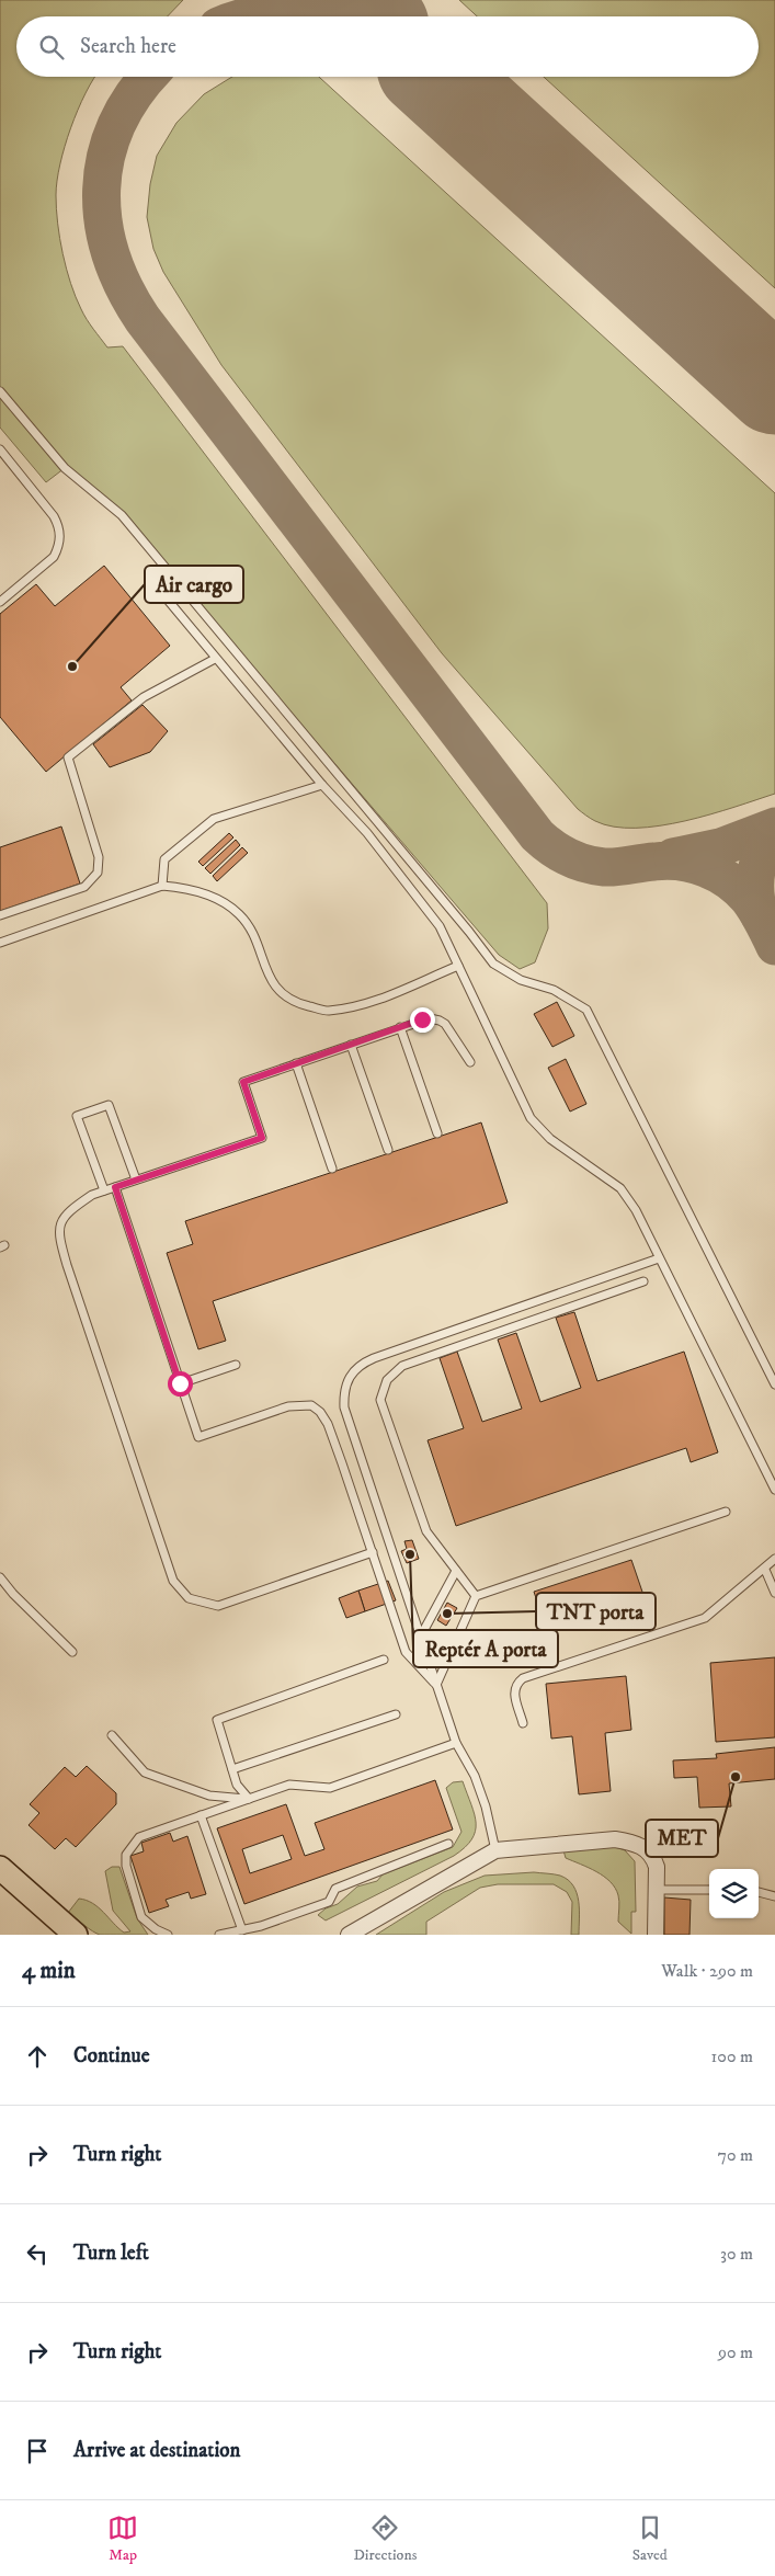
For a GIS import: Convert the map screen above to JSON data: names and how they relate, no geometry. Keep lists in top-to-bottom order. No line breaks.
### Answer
{"places":["Air cargo","Reptér A porta","TNT porta","MET"],"page":{"search":"Search here","heading":["4 min","Walk · 290 m"],"list":[["Continue","100 m"],["Turn right","70 m"],["Turn left","30 m"],["Turn right","90 m"],"Arrive at destination"],"nav":["Map","Directions","Saved"]}}
